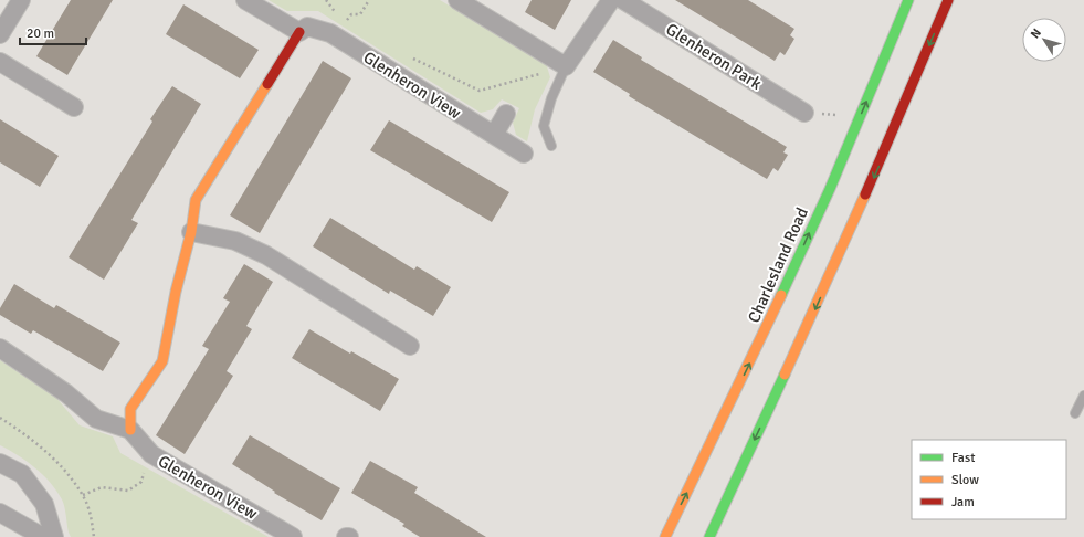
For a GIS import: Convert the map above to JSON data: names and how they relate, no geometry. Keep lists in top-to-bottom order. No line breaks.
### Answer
{"streets":{"main road":["Charlesland Road"],"street":["Glenheron Park","Glenheron View"]},"legend":["Fast","Slow","Jam"],"scale_bar":"20 m","north":"top left"}
